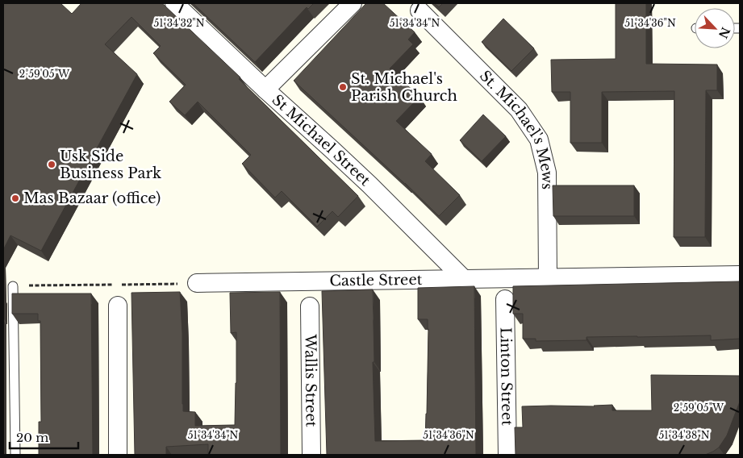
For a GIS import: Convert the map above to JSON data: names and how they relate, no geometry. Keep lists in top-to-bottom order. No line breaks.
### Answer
{"streets":{"street":["St. Michael's Mews","St Michael Street","Castle Street","Linton Street","Wallis Street"]},"crossings":[["St. Michael's Mews","Castle Street"],["St Michael Street","Castle Street"]],"places":["St. Michael's Parish Church","Usk Side Business Park","Mas Bazaar (office)"],"scale_bar":"20 m","north":"bottom right","coordinates":["51°34'32\"N","51°34'34\"N","51°34'36\"N","2°59'05\"W","51°34'38\"N"]}
